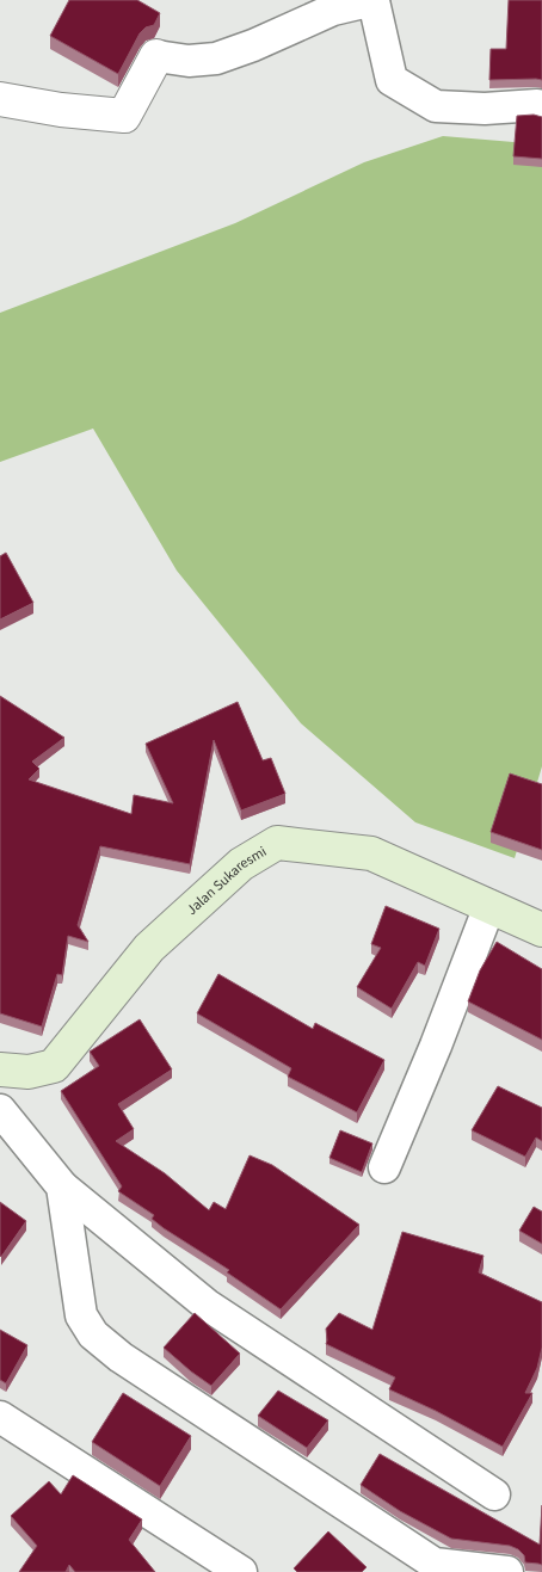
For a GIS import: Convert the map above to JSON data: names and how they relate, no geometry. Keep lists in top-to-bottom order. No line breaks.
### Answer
{"streets":{"main road":["Jalan Sukaresmi"]}}
